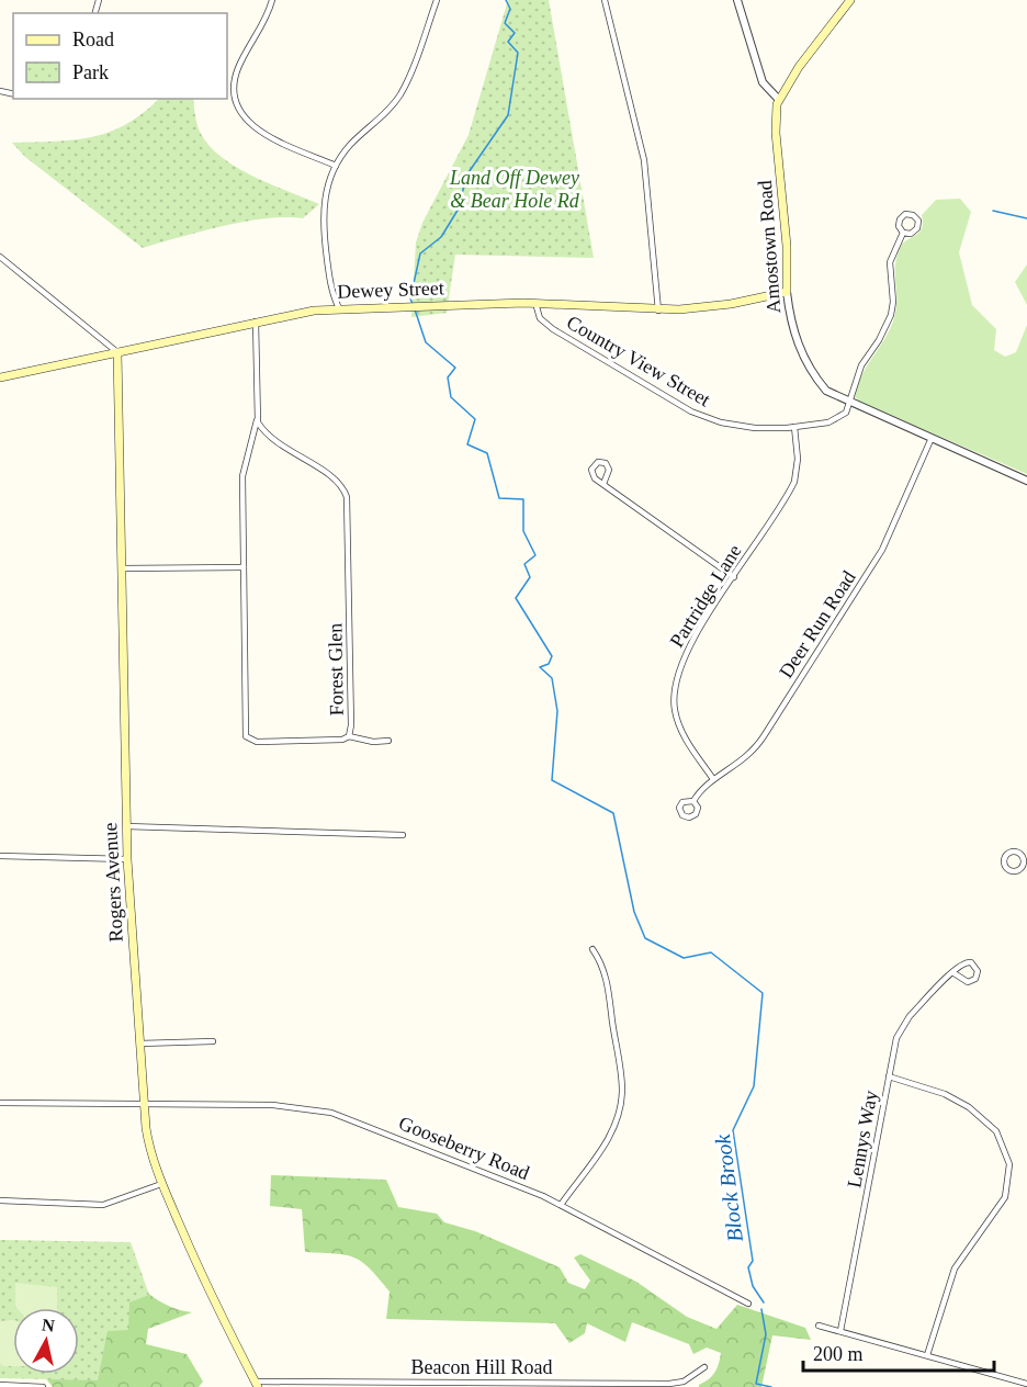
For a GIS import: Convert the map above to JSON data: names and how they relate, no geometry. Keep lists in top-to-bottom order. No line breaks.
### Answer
{"streets":{"main road":["Amostown Road","Dewey Street","Rogers Avenue"],"street":["Country View Street","Partridge Lane","Deer Run Road","Forest Glen","Lennys Way","Gooseberry Road","Beacon Hill Road"]},"crossings":[["Amostown Road","Dewey Street"],["Amostown Road","Country View Street"],["Amostown Road","Deer Run Road"],["Dewey Street","Country View Street"],["Dewey Street","Forest Glen"],["Dewey Street","Rogers Avenue"],["Country View Street","Partridge Lane"],["Partridge Lane","Deer Run Road"],["Rogers Avenue","Gooseberry Road"],["Rogers Avenue","Beacon Hill Road"]],"water":["Block Brook"],"parks":["Land Off Dewey & Bear Hole Rd"],"legend":["Road","Park"],"scale_bar":"200 m","north":"top"}
